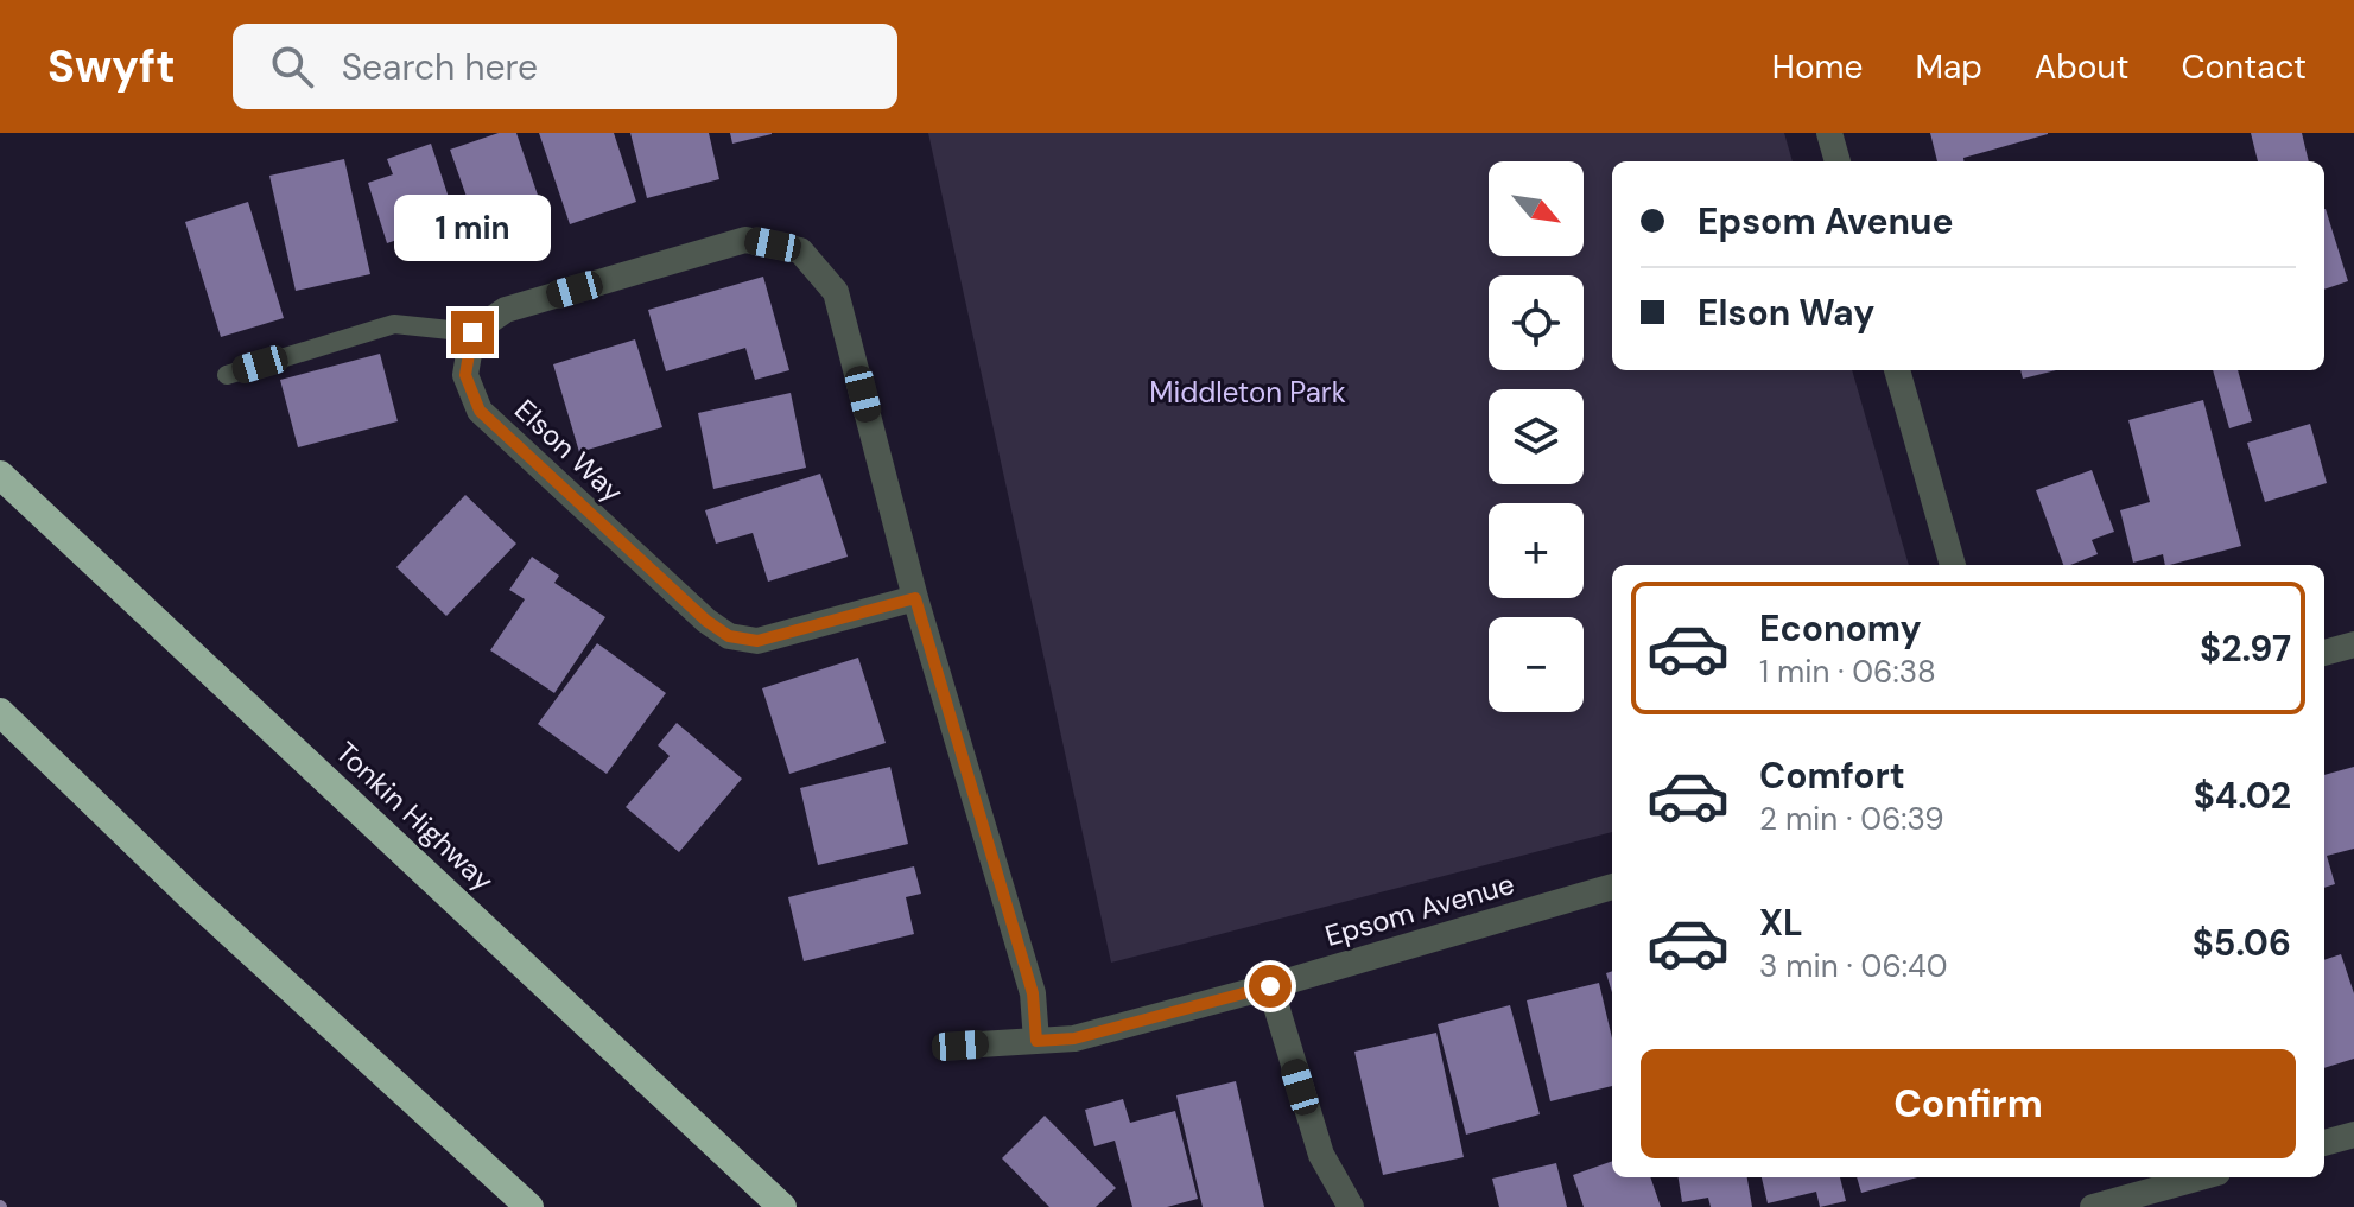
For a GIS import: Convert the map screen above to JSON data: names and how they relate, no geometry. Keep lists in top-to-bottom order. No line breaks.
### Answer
{"streets":{"highway":["Tonkin Highway"],"street":["Elson Way","Epsom Avenue"]},"parks":["Middleton Park"],"north":"bottom right","page":{"header":"Swyft","search":"Search here","nav":["Home","Map","About","Contact"],"map_buttons":["+","−"],"banner":["Epsom Avenue","Elson Way"],"bubble":"1 min","list":[{"name":"Economy","note":"1 min · 06:38","value":"$2.97"},{"name":"Comfort","note":"2 min · 06:39","value":"$4.02"},{"name":"XL","note":"3 min · 06:40","value":"$5.06"}],"buttons":"Confirm"}}
